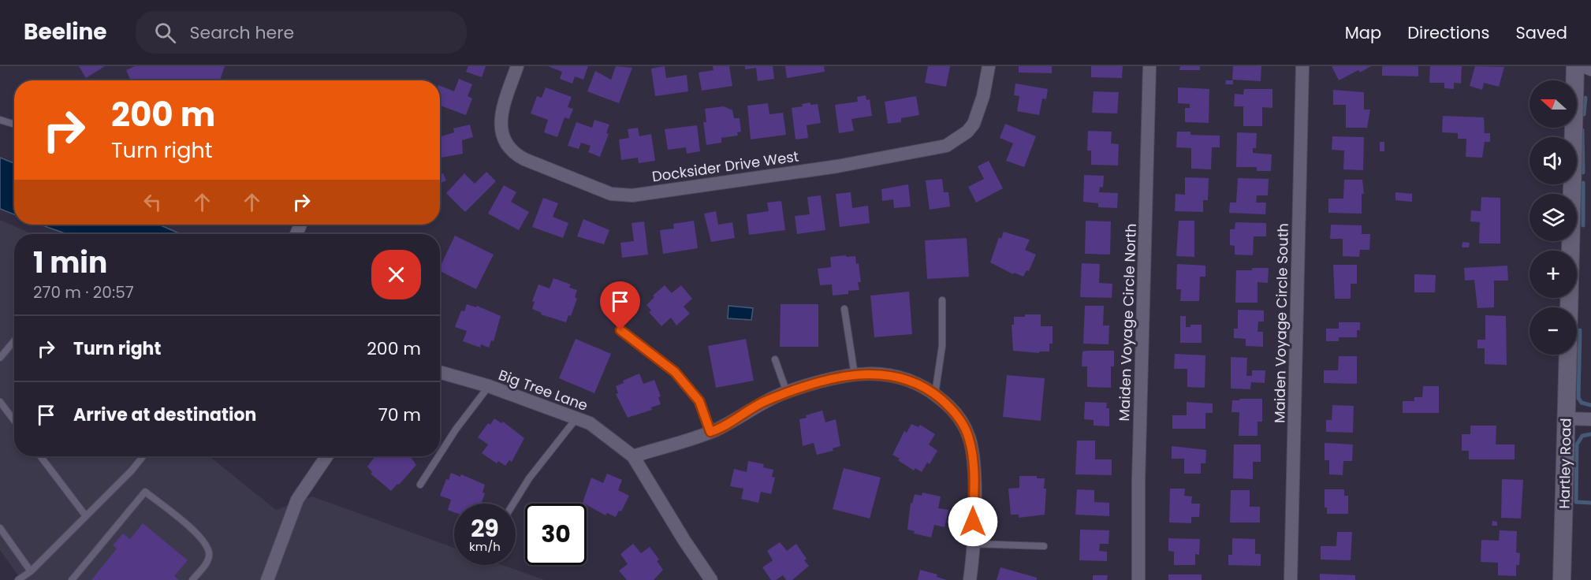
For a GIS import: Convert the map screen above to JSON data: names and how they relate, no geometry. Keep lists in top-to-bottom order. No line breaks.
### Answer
{"streets":{"street":["Docksider Drive West","Maiden Voyage Circle North","Maiden Voyage Circle South","Big Tree Lane","Hartley Road"]},"north":"left","page":{"header":"Beeline","search":"Search here","nav":["Map","Directions","Saved"],"map_buttons":["+","−"],"turn":["200 m","Turn right"],"heading":["1 min","270 m · 20:57"],"list":[{"name":"Turn right","value":"200 m"},{"name":"Arrive at destination","value":"70 m"}],"speed":"29 km/h","limit":"30"}}
